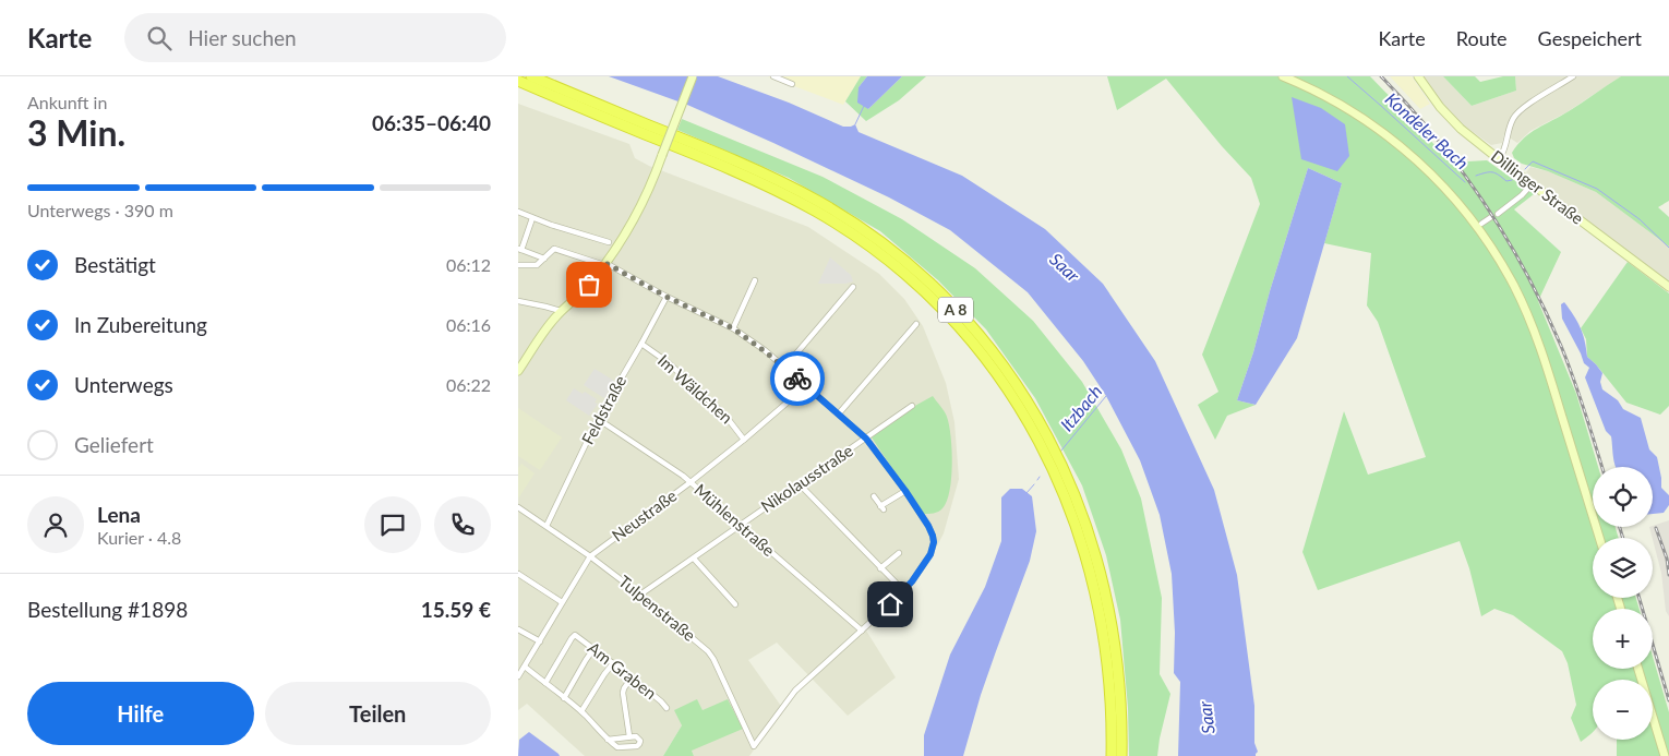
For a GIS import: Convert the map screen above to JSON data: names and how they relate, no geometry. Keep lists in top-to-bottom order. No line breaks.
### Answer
{"streets":{"highway":["A 8"],"main road":["Dillinger Straße"],"street":["Im Wäldchen","Feldstraße","Nikolausstraße","Neustraße","Mühlenstraße","Tulpenstraße","Am Graben"]},"crossings":[["Im Wäldchen","Feldstraße"],["Im Wäldchen","Neustraße"],["Feldstraße","Mühlenstraße"],["Feldstraße","Tulpenstraße"],["Nikolausstraße","Mühlenstraße"],["Nikolausstraße","Tulpenstraße"],["Neustraße","Mühlenstraße"],["Neustraße","Tulpenstraße"],["Mühlenstraße","Tulpenstraße"]],"water":["Kondeler Bach","Saar","Itzbach"],"page":{"header":"Karte","search":"Hier suchen","nav":["Karte","Route","Gespeichert"],"heading":["3 Min.","Ankunft in","06:35–06:40"],"panel":["Lena","Kurier · 4.8","Bestellung #1898","15.59 €"],"bar":"Unterwegs · 390 m","list":[["Bestätigt","06:12"],["In Zubereitung","06:16"],["Unterwegs","06:22"],"Geliefert"],"map_buttons":["+","−"],"buttons":["Hilfe","Teilen"]}}
